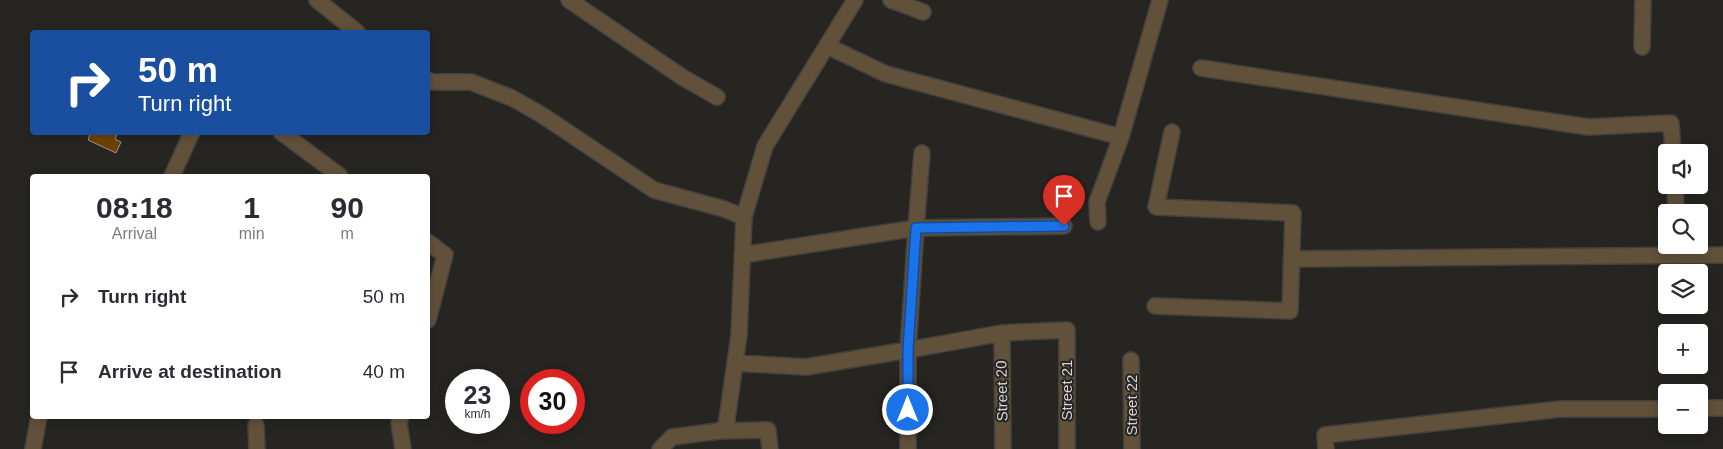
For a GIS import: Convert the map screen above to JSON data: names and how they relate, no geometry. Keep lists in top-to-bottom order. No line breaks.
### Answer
{"streets":{"street":["Street 21","Street 20","Street 22"]},"crossings":[["Street 21","Street 20"]],"page":{"turn":["50 m","Turn right"],"map_buttons":["+","−"],"eta":["08:18","Arrival","1","min","90","m"],"list":[{"name":"Turn right","value":"50 m"},{"name":"Arrive at destination","value":"40 m"}],"speed":"23 km/h","limit":"30"}}
